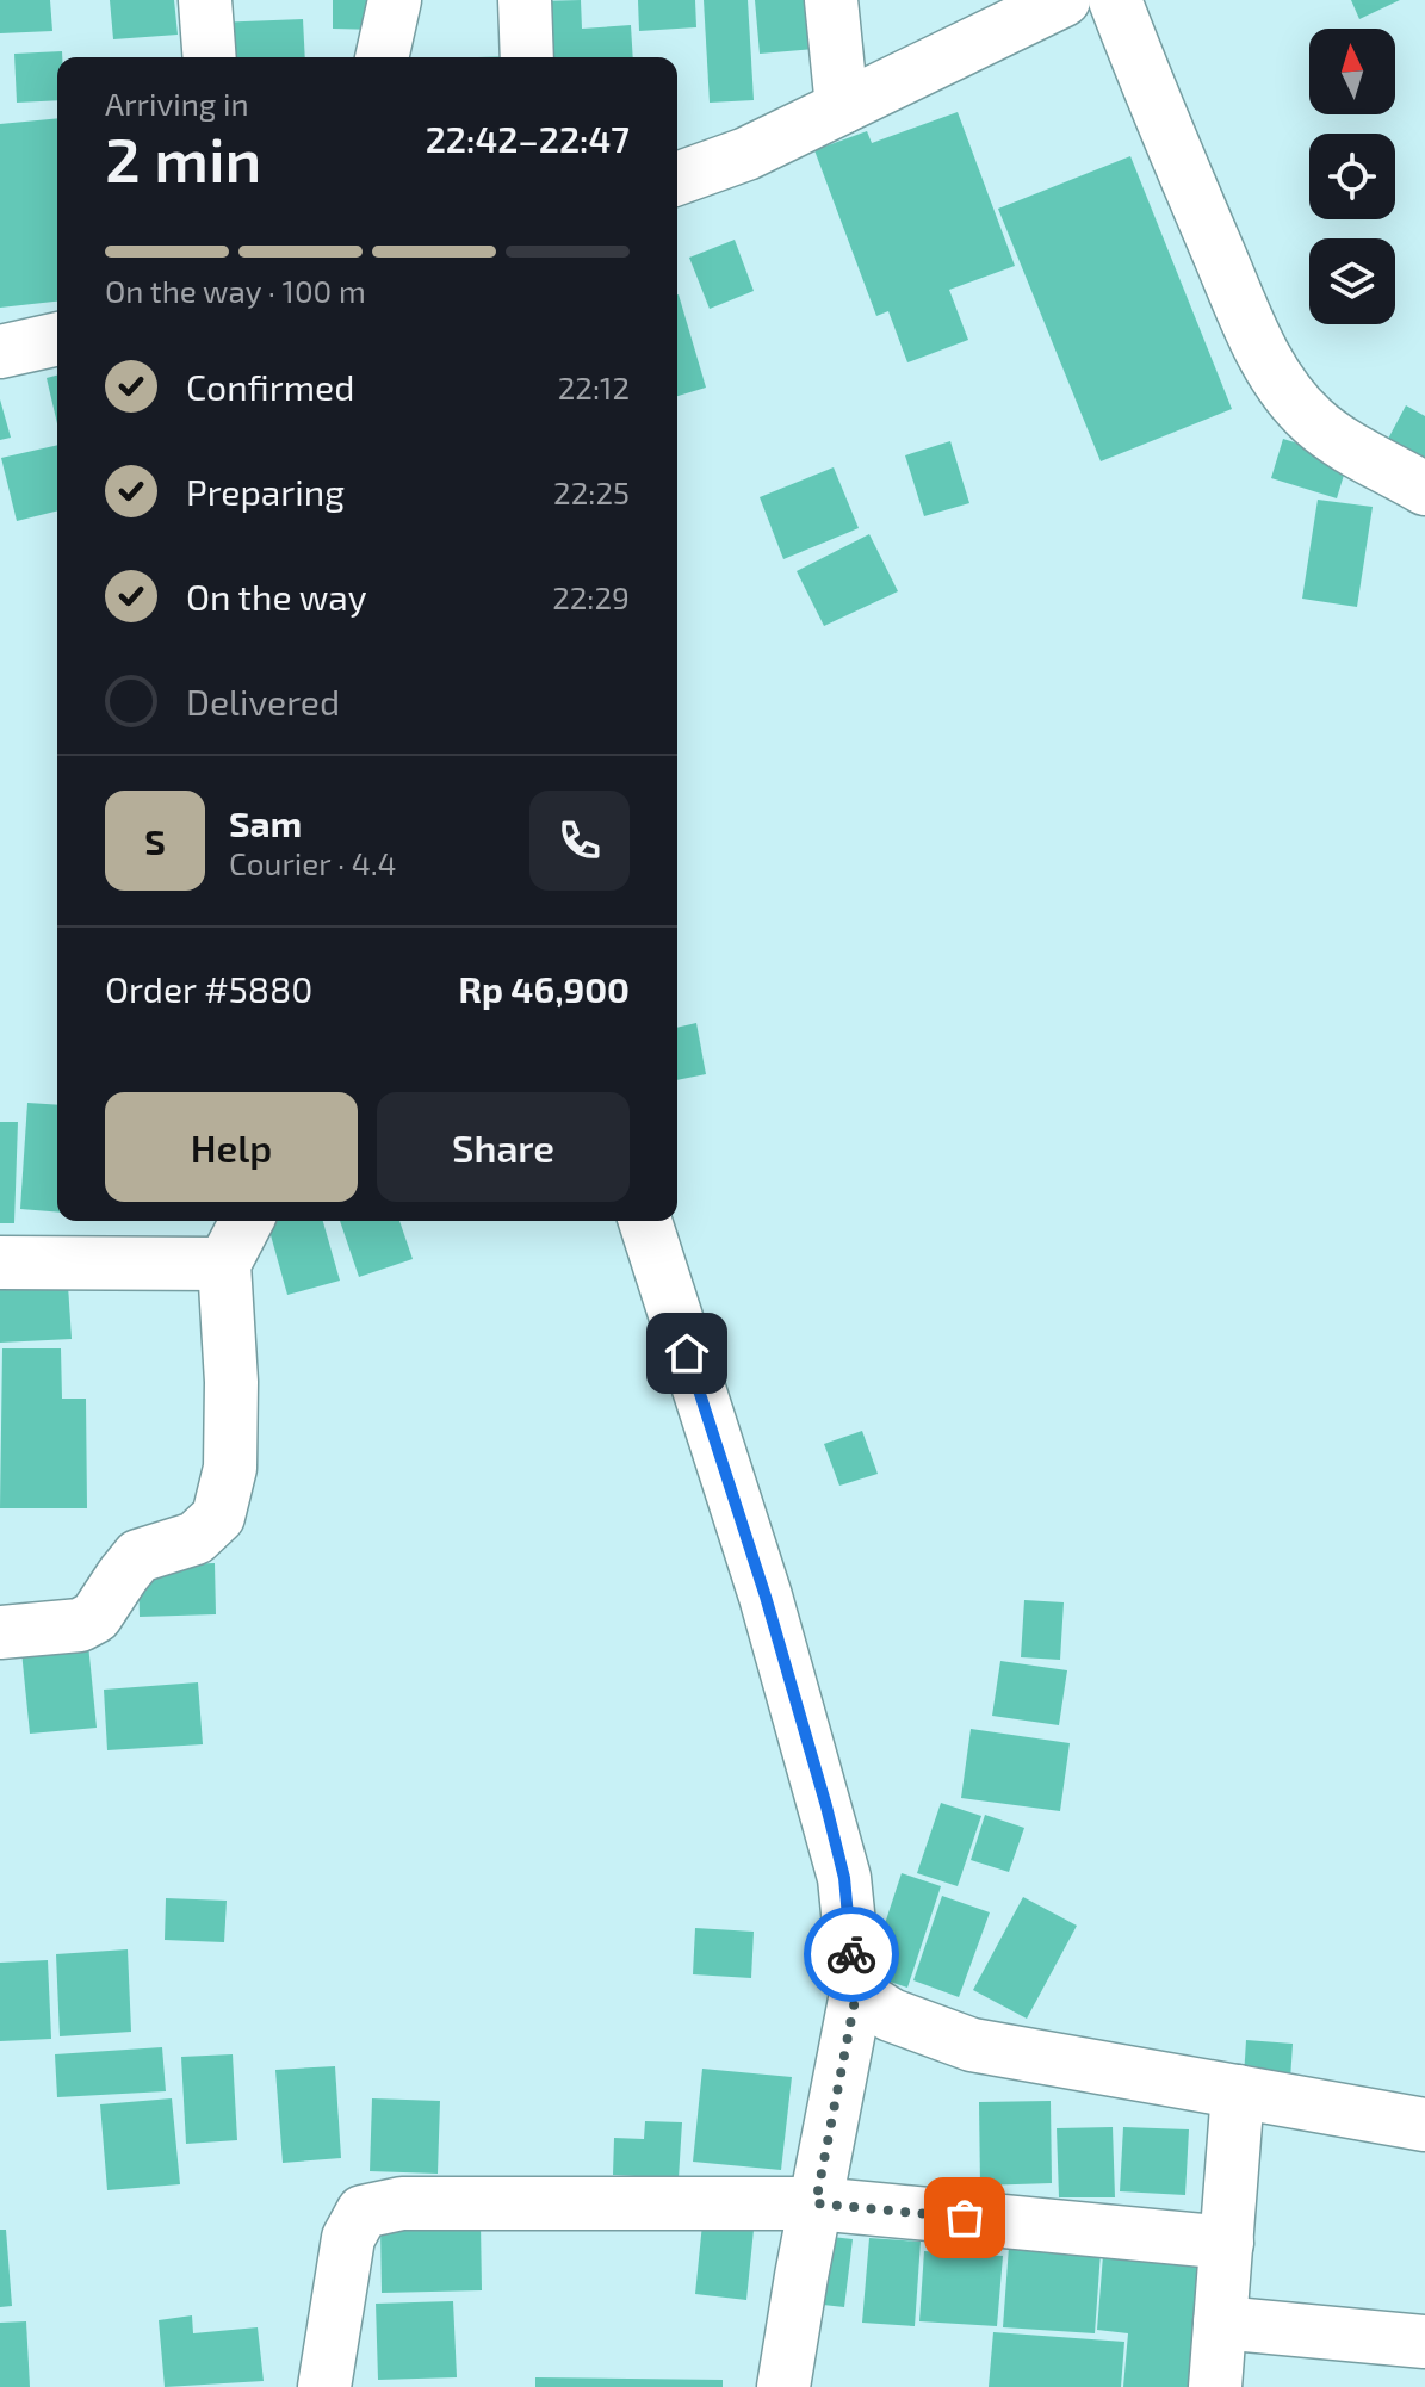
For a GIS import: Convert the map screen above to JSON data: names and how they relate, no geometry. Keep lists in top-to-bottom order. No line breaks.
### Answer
{"north":"top","page":{"heading":["2 min","Arriving in","22:42–22:47"],"panel":["Sam","Courier · 4.4","Order #5880","Rp 46,900"],"bar":"On the way · 100 m","list":[["Confirmed","22:12"],["Preparing","22:25"],["On the way","22:29"],"Delivered"],"round":"S","buttons":["Help","Share"]}}
